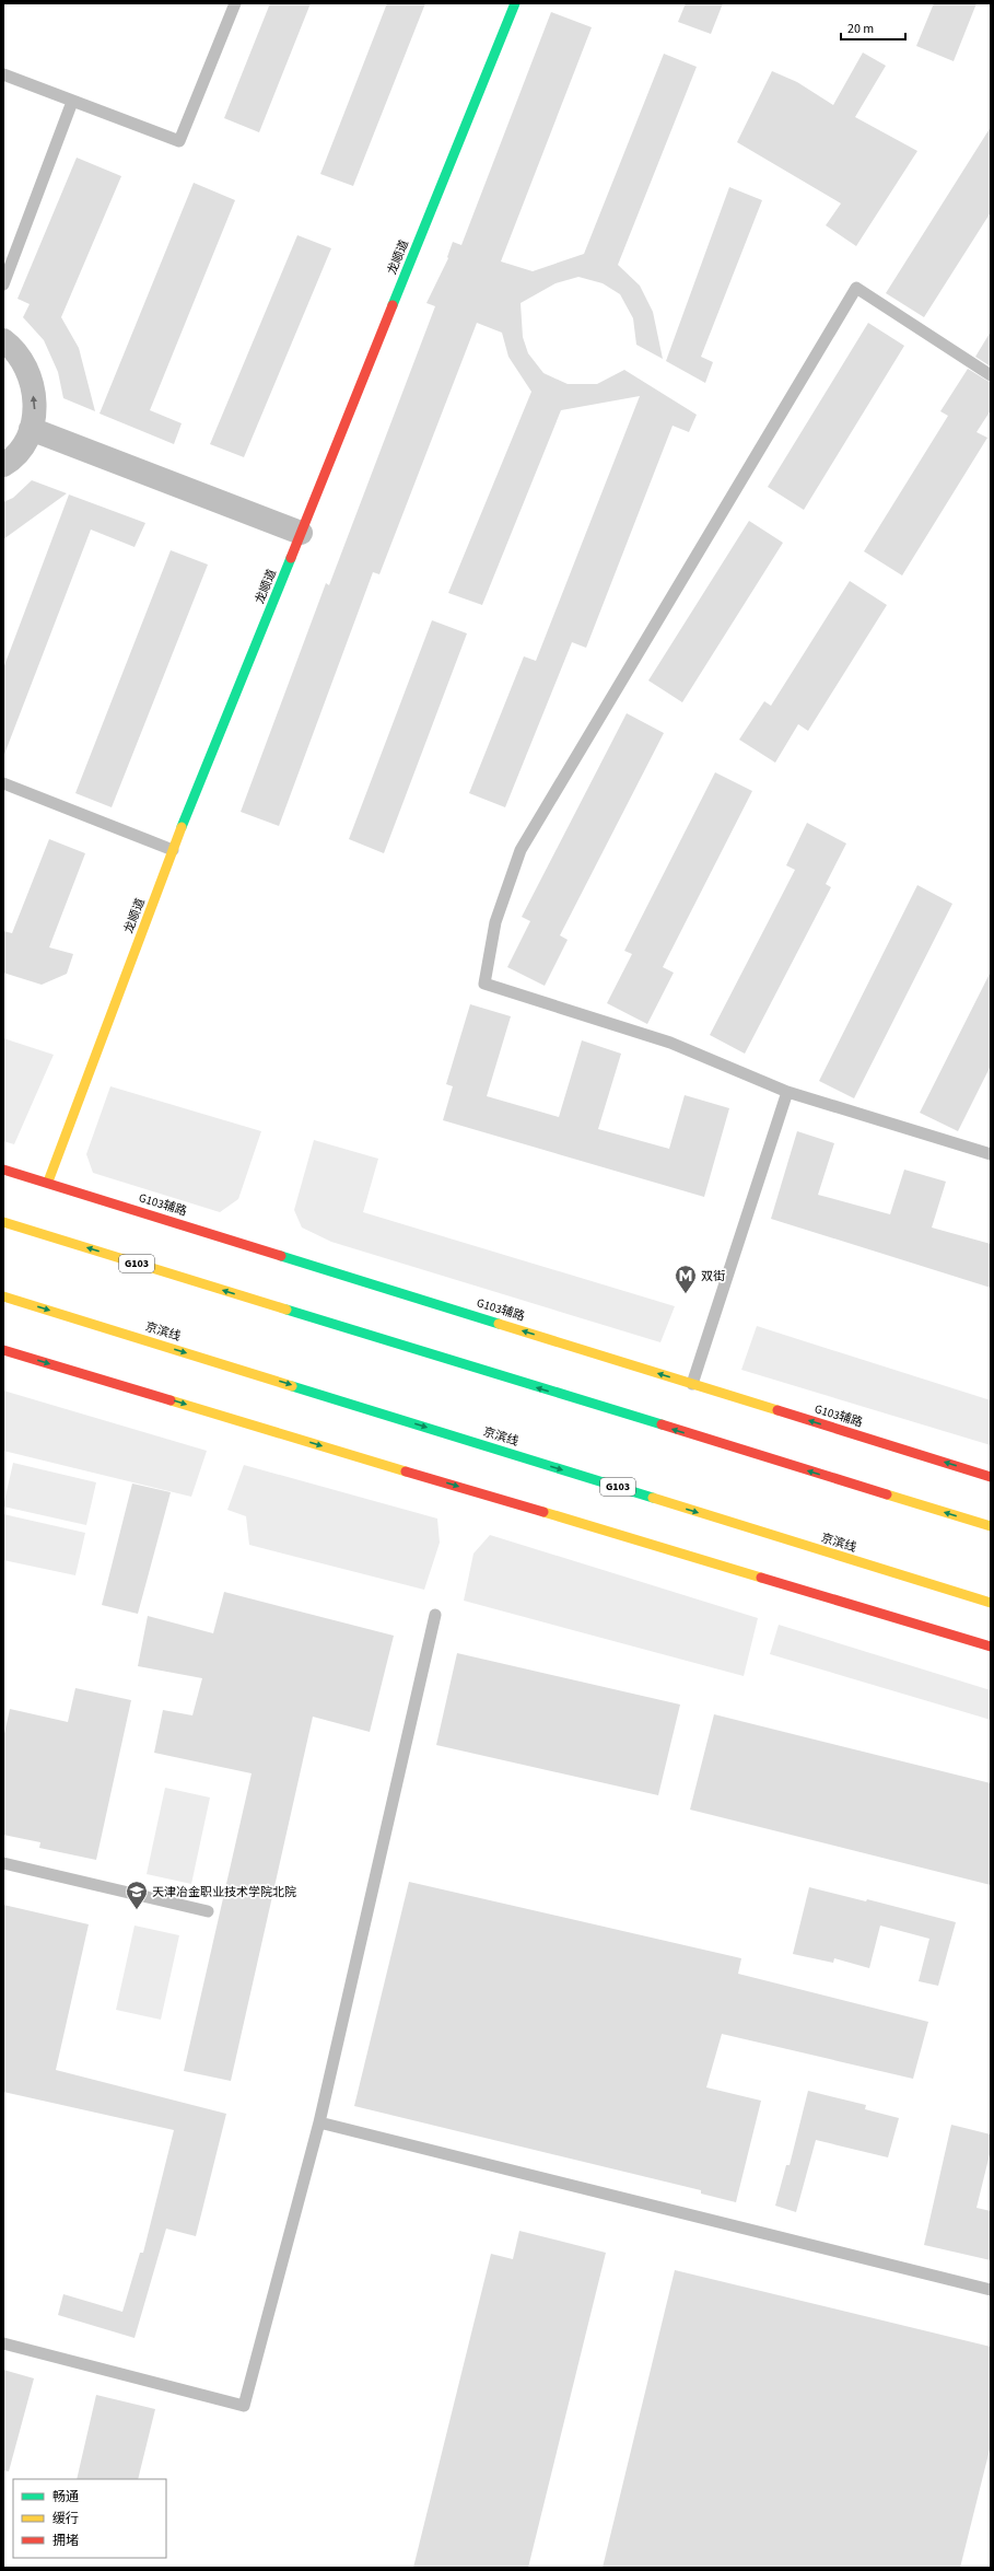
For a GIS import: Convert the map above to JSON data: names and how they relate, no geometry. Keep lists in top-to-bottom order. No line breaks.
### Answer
{"streets":{"main road":["龙顺道","G103辅路","G103","京滨线"]},"crossings":[["龙顺道","G103辅路"]],"places":{"metro station":["双街"],"school or university":["天津冶金职业技术学院北院"]},"legend":["畅通","缓行","拥堵"],"scale_bar":"20 m"}
